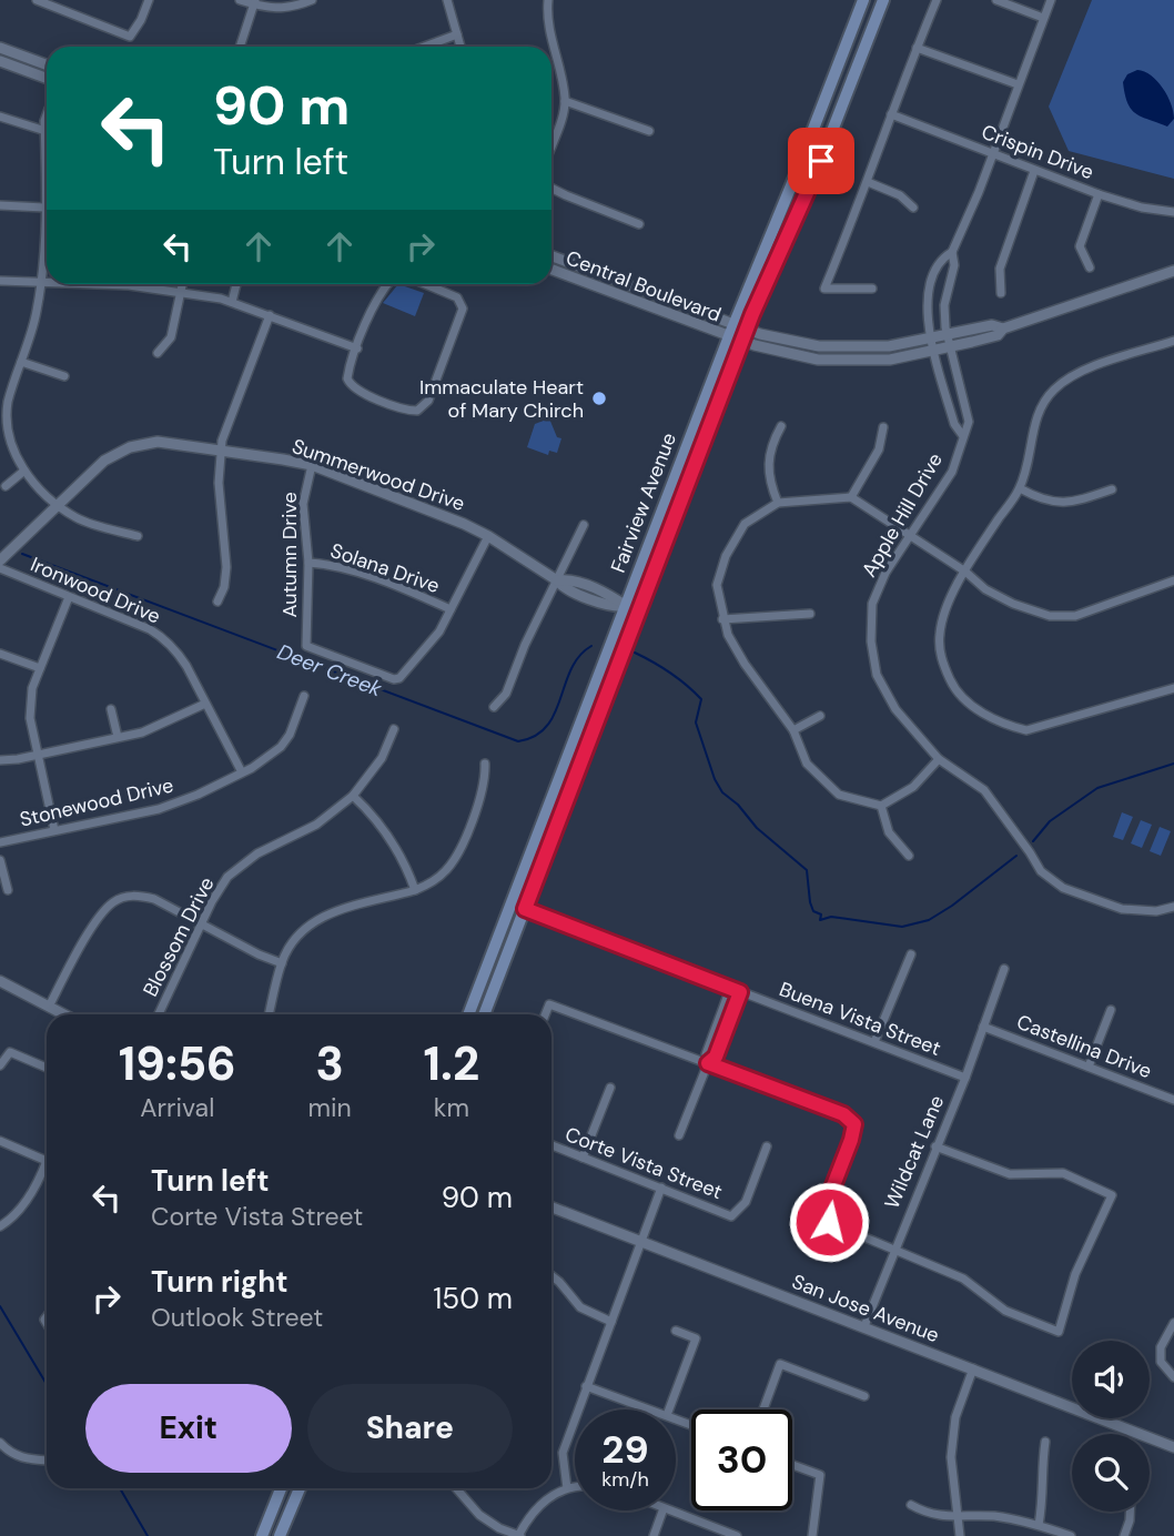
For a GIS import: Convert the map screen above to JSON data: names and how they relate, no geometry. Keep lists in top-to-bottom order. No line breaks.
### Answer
{"streets":{"main road":["Fairview Avenue"],"street":["Crispin Drive","Central Boulevard","Summerwood Drive","Apple Hill Drive","Autumn Drive","Solana Drive","Ironwood Drive","Stonewood Drive","Blossom Drive","Buena Vista Street","Castellina Drive","Wildcat Lane","Corte Vista Street","San Jose Avenue"]},"crossings":[["Crispin Drive","Apple Hill Drive"],["Central Boulevard","Fairview Avenue"],["Central Boulevard","Apple Hill Drive"],["Summerwood Drive","Fairview Avenue"],["Summerwood Drive","Autumn Drive"],["Fairview Avenue","Buena Vista Street"],["Autumn Drive","Solana Drive"],["Ironwood Drive","Stonewood Drive"],["Buena Vista Street","Wildcat Lane"],["Castellina Drive","Wildcat Lane"],["Wildcat Lane","San Jose Avenue"]],"water":["Deer Creek"],"places":["Immaculate Heart of Mary Chirch"],"page":{"turn":["90 m","Turn left"],"eta":["19:56","Arrival","3","min","1.2","km"],"list":[{"name":"Turn left","note":"Corte Vista Street","value":"90 m"},{"name":"Turn right","note":"Outlook Street","value":"150 m"}],"buttons":["Exit","Share"],"speed":"29 km/h","limit":"30"}}
